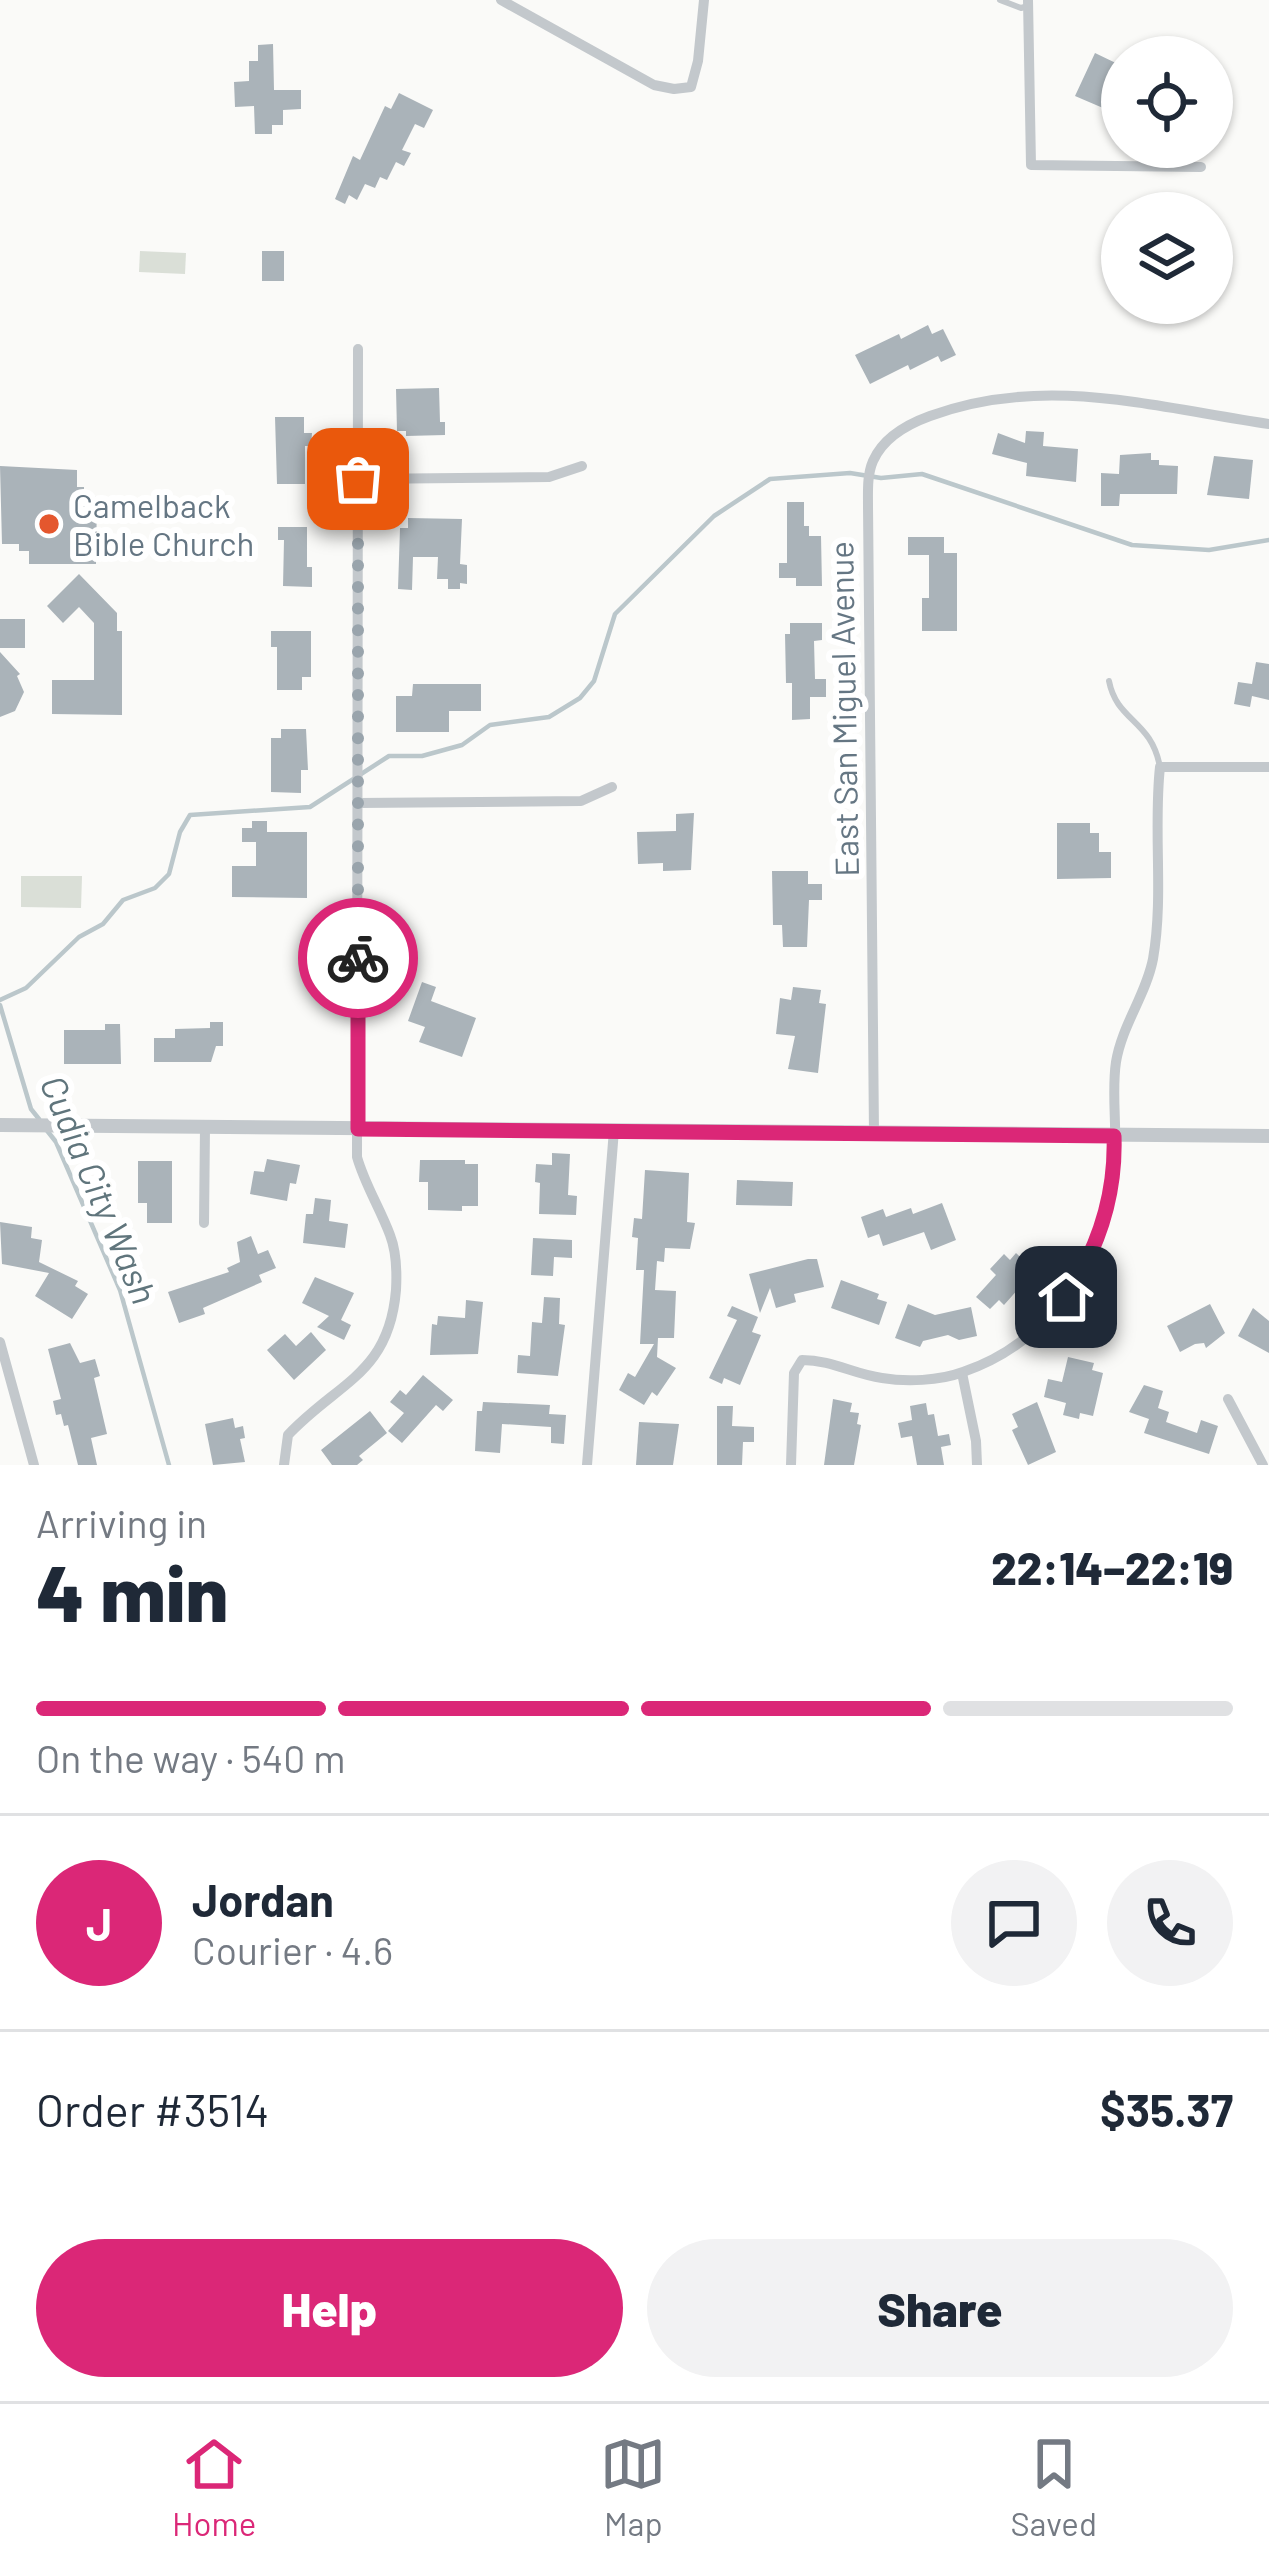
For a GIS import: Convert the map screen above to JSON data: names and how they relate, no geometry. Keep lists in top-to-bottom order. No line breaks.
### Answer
{"streets":{"street":["East San Miguel Avenue"]},"water":["Cudia City Wash"],"places":["Camelback Bible Church"],"page":{"heading":["4 min","Arriving in","22:14–22:19"],"panel":["Jordan","Courier · 4.6","Order #3514","$35.37"],"bar":"On the way · 540 m","round":"J","buttons":["Help","Share"],"tabs":["Home","Map","Saved"]}}
